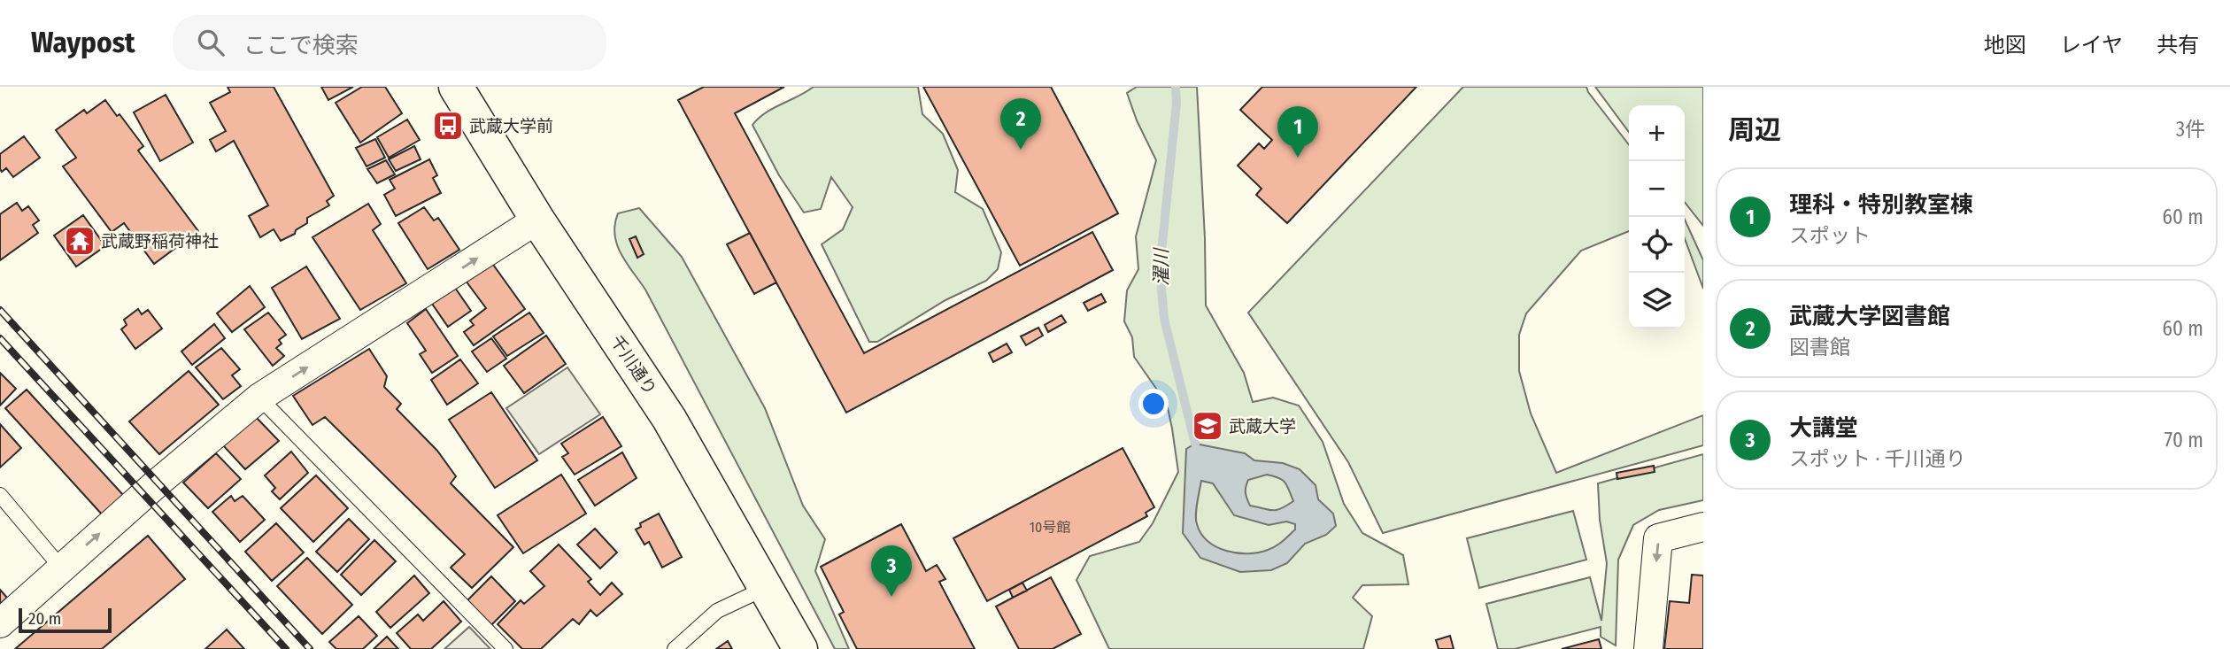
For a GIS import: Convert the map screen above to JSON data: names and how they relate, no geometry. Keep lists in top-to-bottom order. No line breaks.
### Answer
{"streets":{"main road":["千川通り"]},"water":["濯川"],"places":{"bus stop":["武蔵大学前"],"temple":["武蔵野稲荷神社"],"school or university":["武蔵大学"]},"house_numbers":["10号館"],"scale_bar":"20 m","page":{"header":"Waypost","search":"ここで検索","nav":["地図","レイヤ","共有"],"heading":["周辺","3件"],"pins":["2","1","3"],"map_buttons":["+","−"],"list":[{"mark":"1","name":"理科・特別教室棟","note":"スポット","value":"60 m"},{"mark":"2","name":"武蔵大学図書館","note":"図書館","value":"60 m"},{"mark":"3","name":"大講堂","note":"スポット · 千川通り","value":"70 m"}],"scale":"20 m"}}
